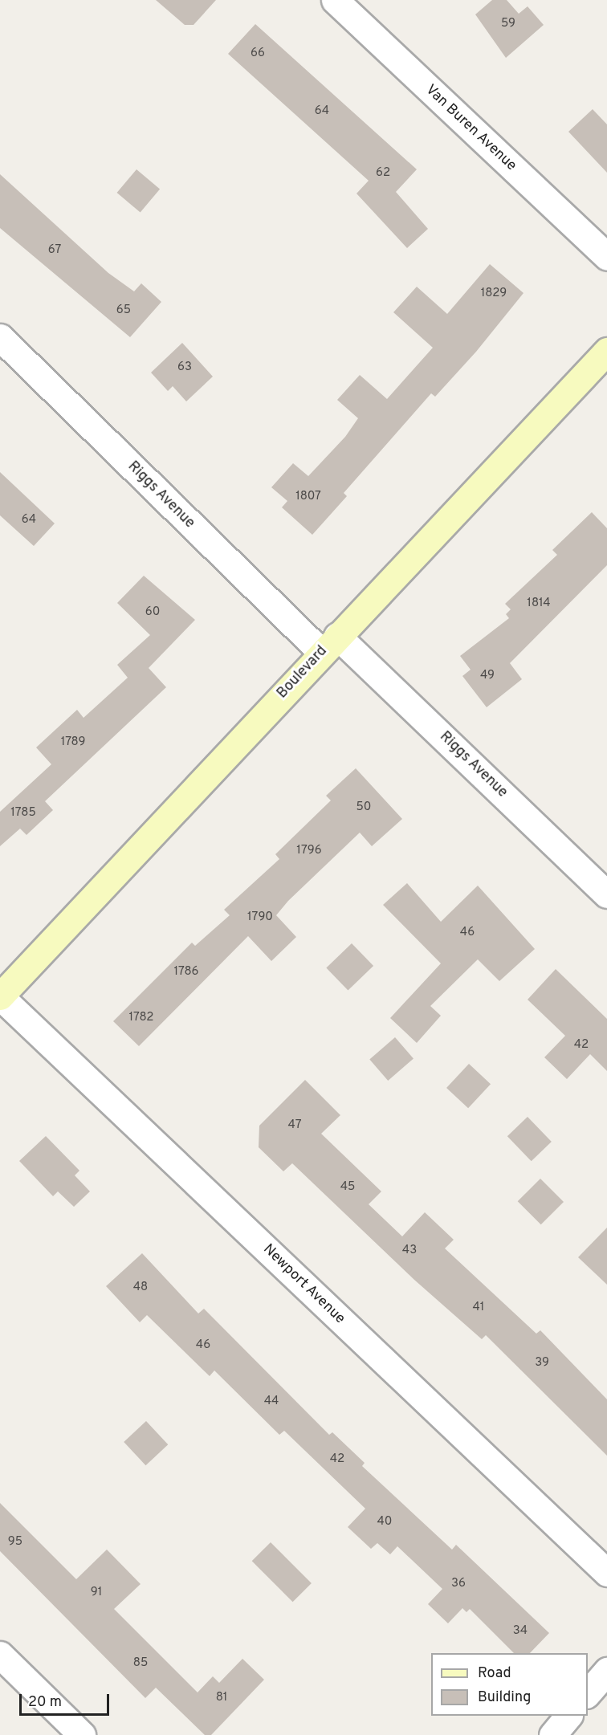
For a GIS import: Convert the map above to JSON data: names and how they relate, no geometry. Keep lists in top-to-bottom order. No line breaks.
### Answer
{"streets":{"main road":["Boulevard"],"street":["Van Buren Avenue","Riggs Avenue","Newport Avenue"]},"crossings":[["Riggs Avenue","Boulevard"],["Boulevard","Newport Avenue"]],"house_numbers":["59","66","64","62","67","1829","65","63","1807","64","1814","60","49","1789","50","1785","1796","1790","46","1786","1782","42","47","45","43","48","41","46","39","44","42","40","95","36","91","34","85","81"],"legend":["Road","Building"],"scale_bar":"20 m"}
